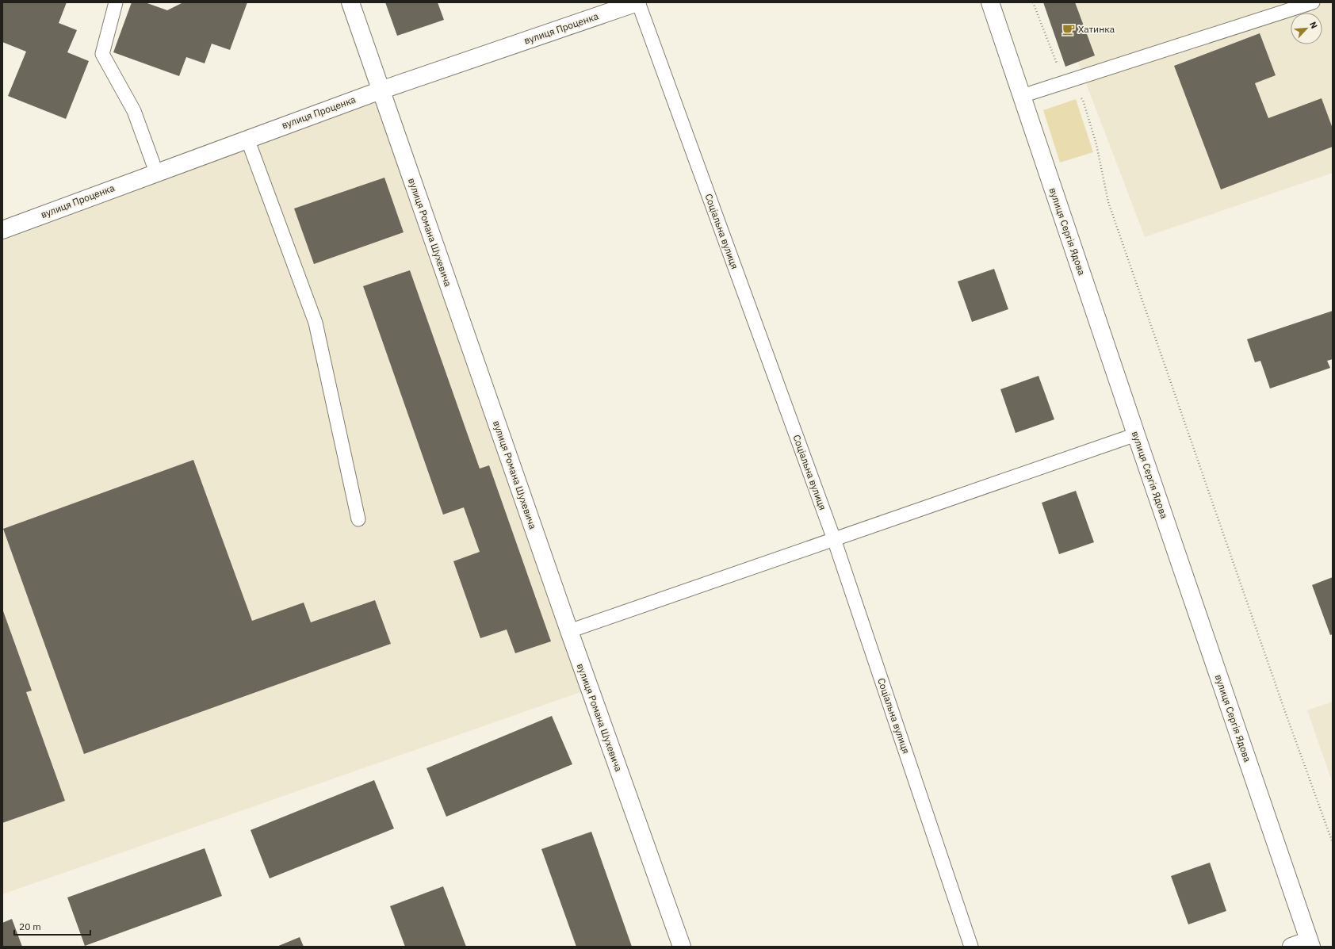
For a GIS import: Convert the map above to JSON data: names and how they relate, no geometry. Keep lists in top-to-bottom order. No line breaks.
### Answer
{"streets":{"street":["вулиця Проценка","вулиця Сергія Ядова","вулиця Романа Шухевича"],"lane":["Соціальна вулиця"]},"crossings":[["вулиця Проценка","Соціальна вулиця"],["вулиця Проценка","вулиця Романа Шухевича"]],"places":{"cafe":["Хатинка"]},"scale_bar":"20 m","north":"top right"}
